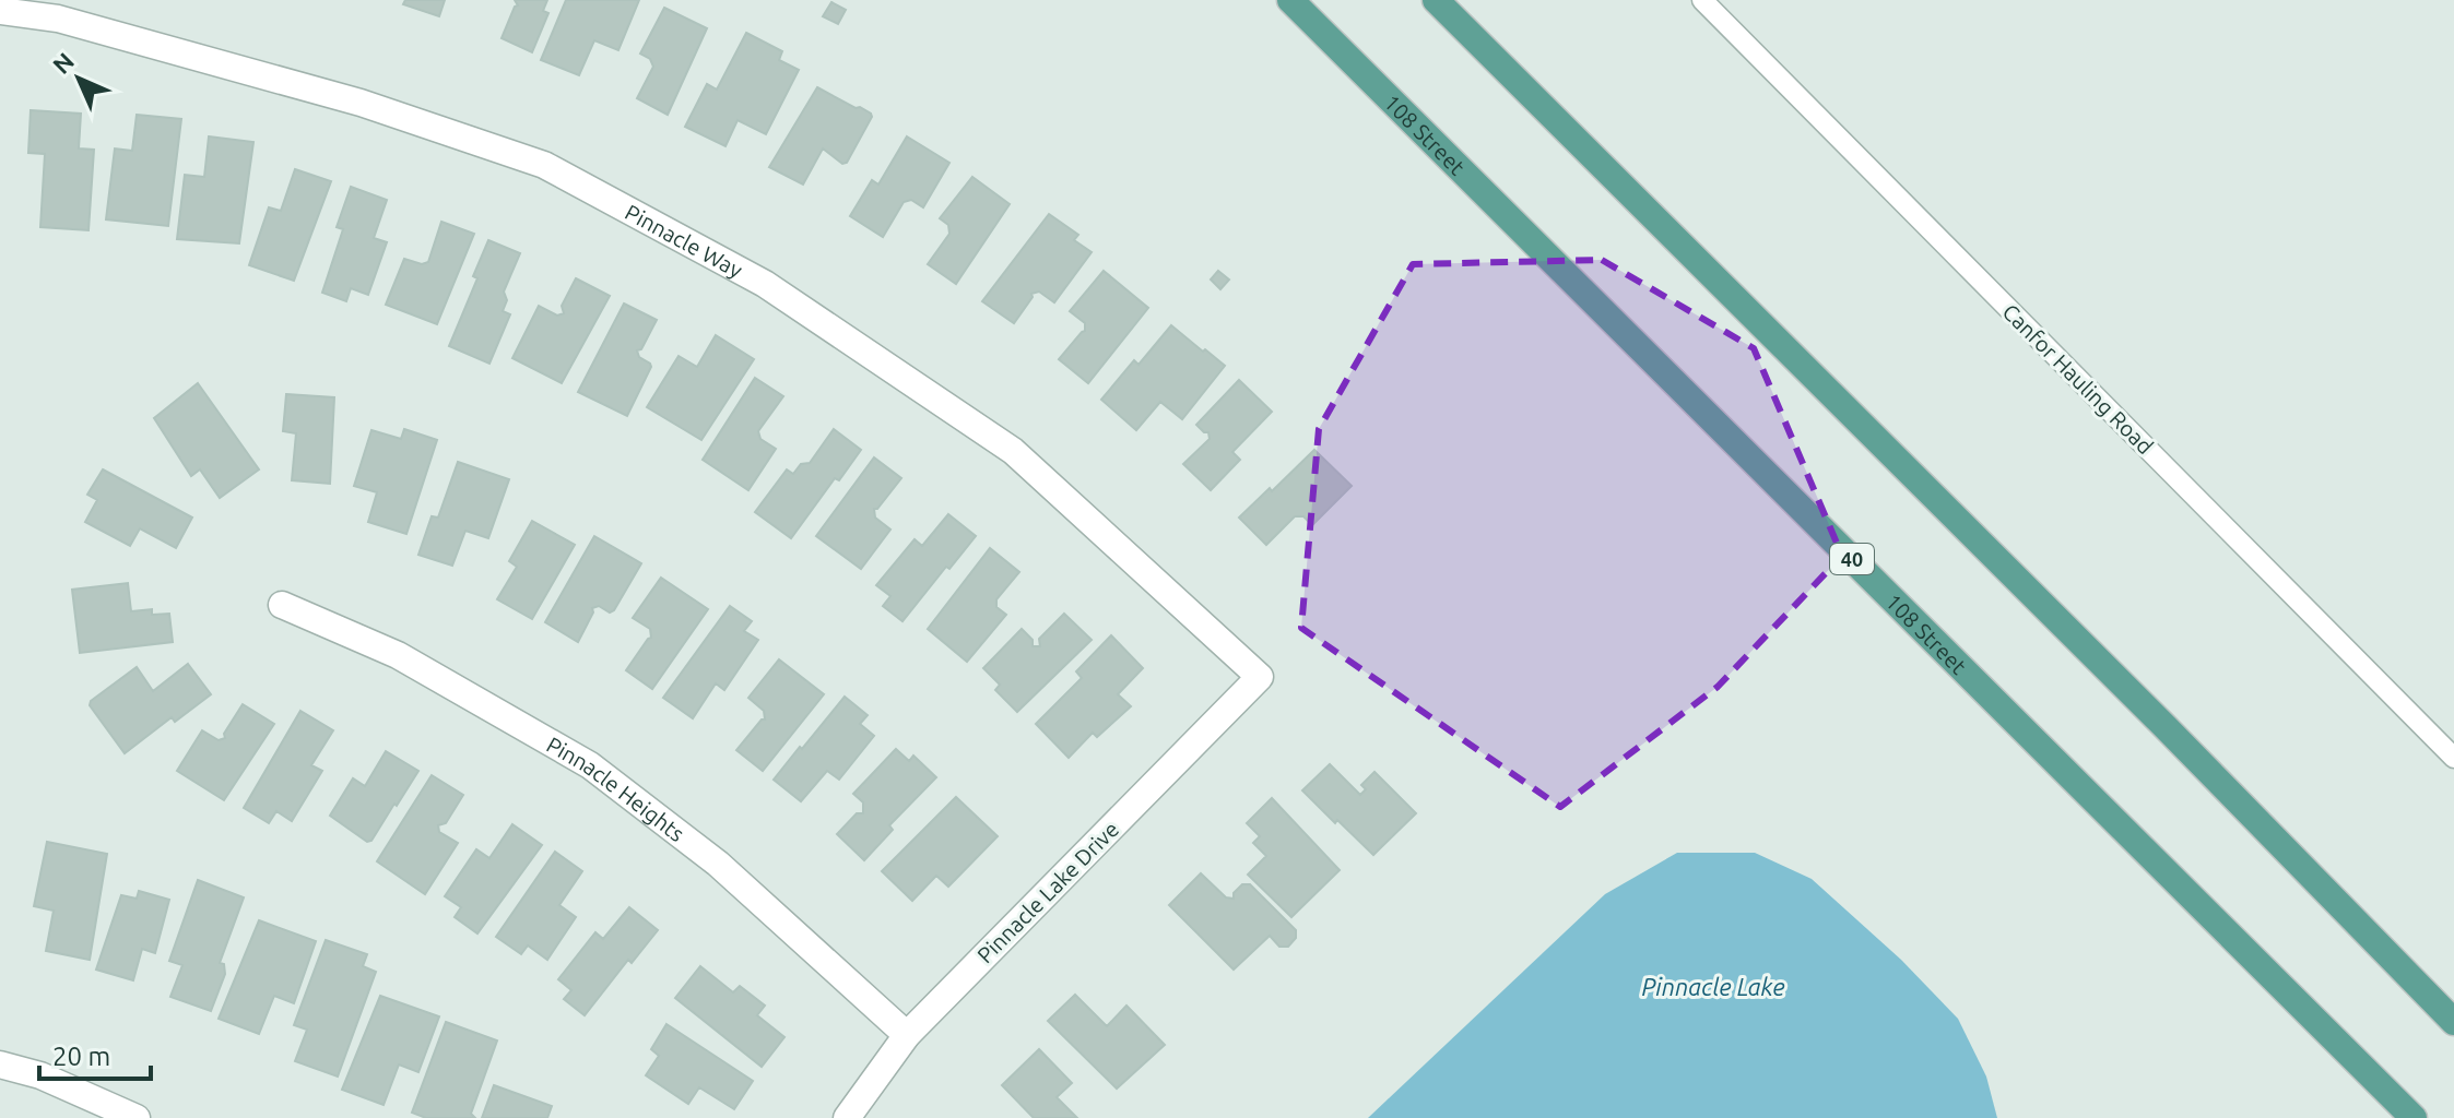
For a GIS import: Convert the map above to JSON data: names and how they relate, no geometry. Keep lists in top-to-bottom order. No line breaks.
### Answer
{"streets":{"main road":["108 Street","40"],"street":["Pinnacle Way","Pinnacle Heights","Pinnacle Lake Drive"],"lane":["Canfor Hauling Road"]},"crossings":[["Pinnacle Way","Pinnacle Lake Drive"],["Pinnacle Heights","Pinnacle Lake Drive"]],"water":["Pinnacle Lake"],"scale_bar":"20 m","north":"top left"}
